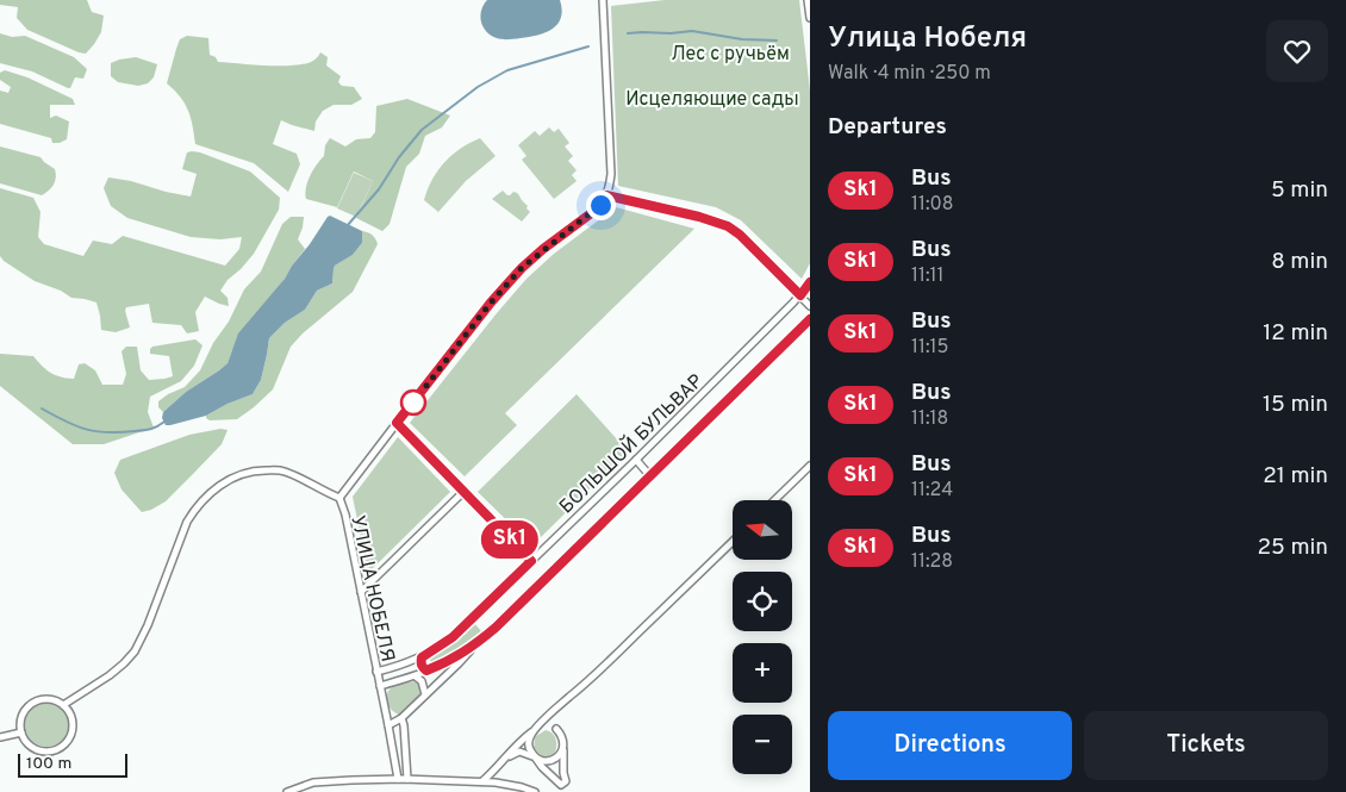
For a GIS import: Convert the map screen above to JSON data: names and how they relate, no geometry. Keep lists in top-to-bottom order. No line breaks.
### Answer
{"streets":{"street":["БОЛЬШОЙ БУЛЬВАР","УЛИЦА НОБЕЛЯ"]},"crossings":[["БОЛЬШОЙ БУЛЬВАР","УЛИЦА НОБЕЛЯ"]],"parks":["Лес с ручьём","Исцеляющие сады"],"lines":["bus line Sk1"],"scale_bar":"100 m","north":"left","page":{"on_map":"Sk1","heading":[["Улица Нобеля","Walk · 4 min · 250 m"],"Departures"],"list":[{"mark":"Sk1","name":"Bus","note":"11:08","value":"5 min"},{"mark":"Sk1","name":"Bus","note":"11:11","value":"8 min"},{"mark":"Sk1","name":"Bus","note":"11:15","value":"12 min"},{"mark":"Sk1","name":"Bus","note":"11:18","value":"15 min"},{"mark":"Sk1","name":"Bus","note":"11:24","value":"21 min"},{"mark":"Sk1","name":"Bus","note":"11:28","value":"25 min"}],"map_buttons":["+","−"],"buttons":["Directions","Tickets"],"scale":"100 m"}}
